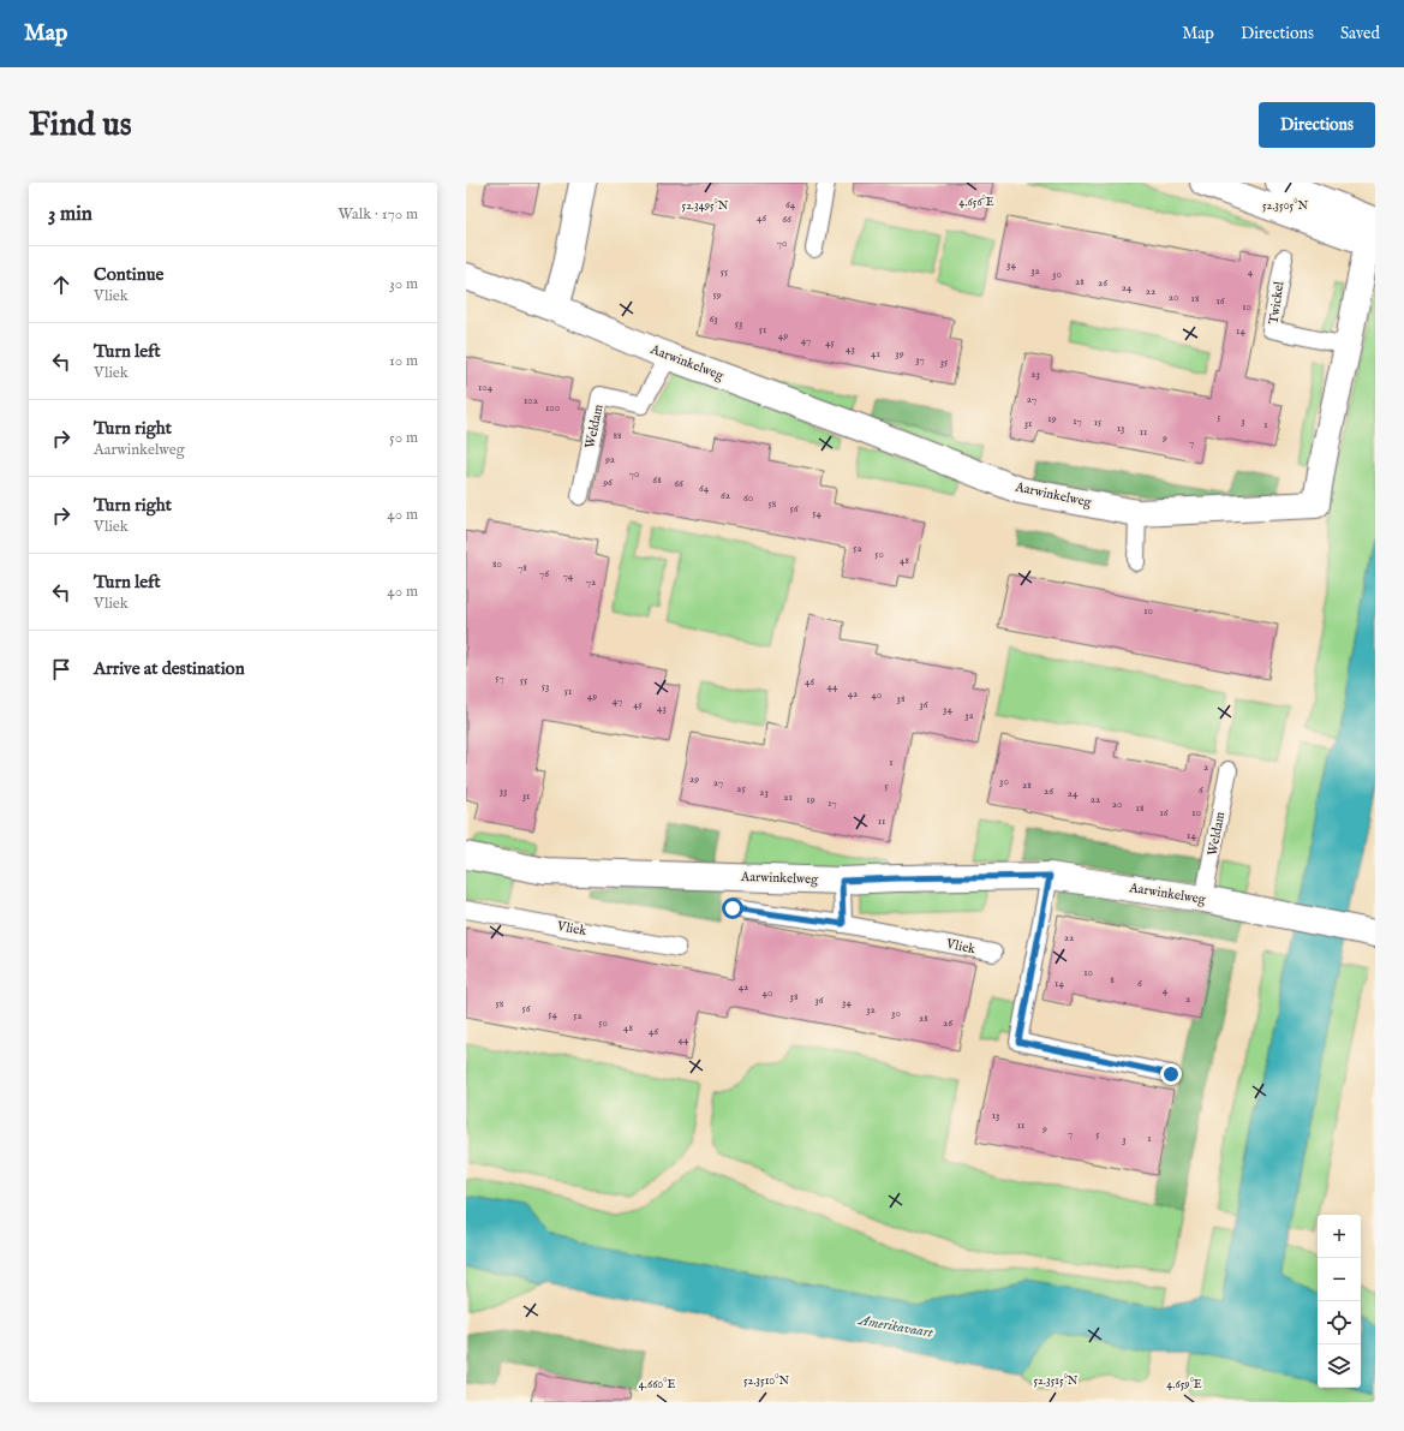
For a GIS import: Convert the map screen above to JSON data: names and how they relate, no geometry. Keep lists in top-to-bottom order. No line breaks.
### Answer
{"streets":{"street":["Aarwinkelweg"],"lane":["Twickel","Weldam","Vliek"]},"crossings":[["Twickel","Aarwinkelweg"],["Aarwinkelweg","Weldam"]],"water":["Amerikavaart"],"house_numbers":["64","46","66","70","34","32","55","4","30","28","26","24","22","59","20","18","16","10","63","53","51","14","49","47","45","43","41","39","37","35","23","104","27","102","100","5","19","17","3","15","31","1","13","11","88","9","7","92","70","68","96","66","64","62","60","58","56","54","52","50","48","80","78","76","74","72","10","57","55","46","53","44","51","42","40","49","38","47","45","36","43","34","32","1","2","29","30","27","28","5","25","6","33","26","23","24","31","21","19","22","17","20","18","16","10","11","14","22","10","8","14","6","42","4","40","38","2","36","34","58","56","32","30","54","52","28","50","26","48","46","44","13","11","9","7","5","1","3"],"page":{"header":"Map","nav":["Map","Directions","Saved"],"buttons":"Directions","title":"Find us","heading":["3 min","Walk · 170 m"],"list":[["Continue","Vliek","30 m"],["Turn left","Vliek","10 m"],["Turn right","Aarwinkelweg","50 m"],["Turn right","Vliek","40 m"],["Turn left","Vliek","40 m"],"Arrive at destination"],"map_buttons":["+","−"]},"coordinates":["4.656°E","52.3495°N","52.3505°N","52.3510°N","52.3515°N","4.660°E","4.659°E"]}
